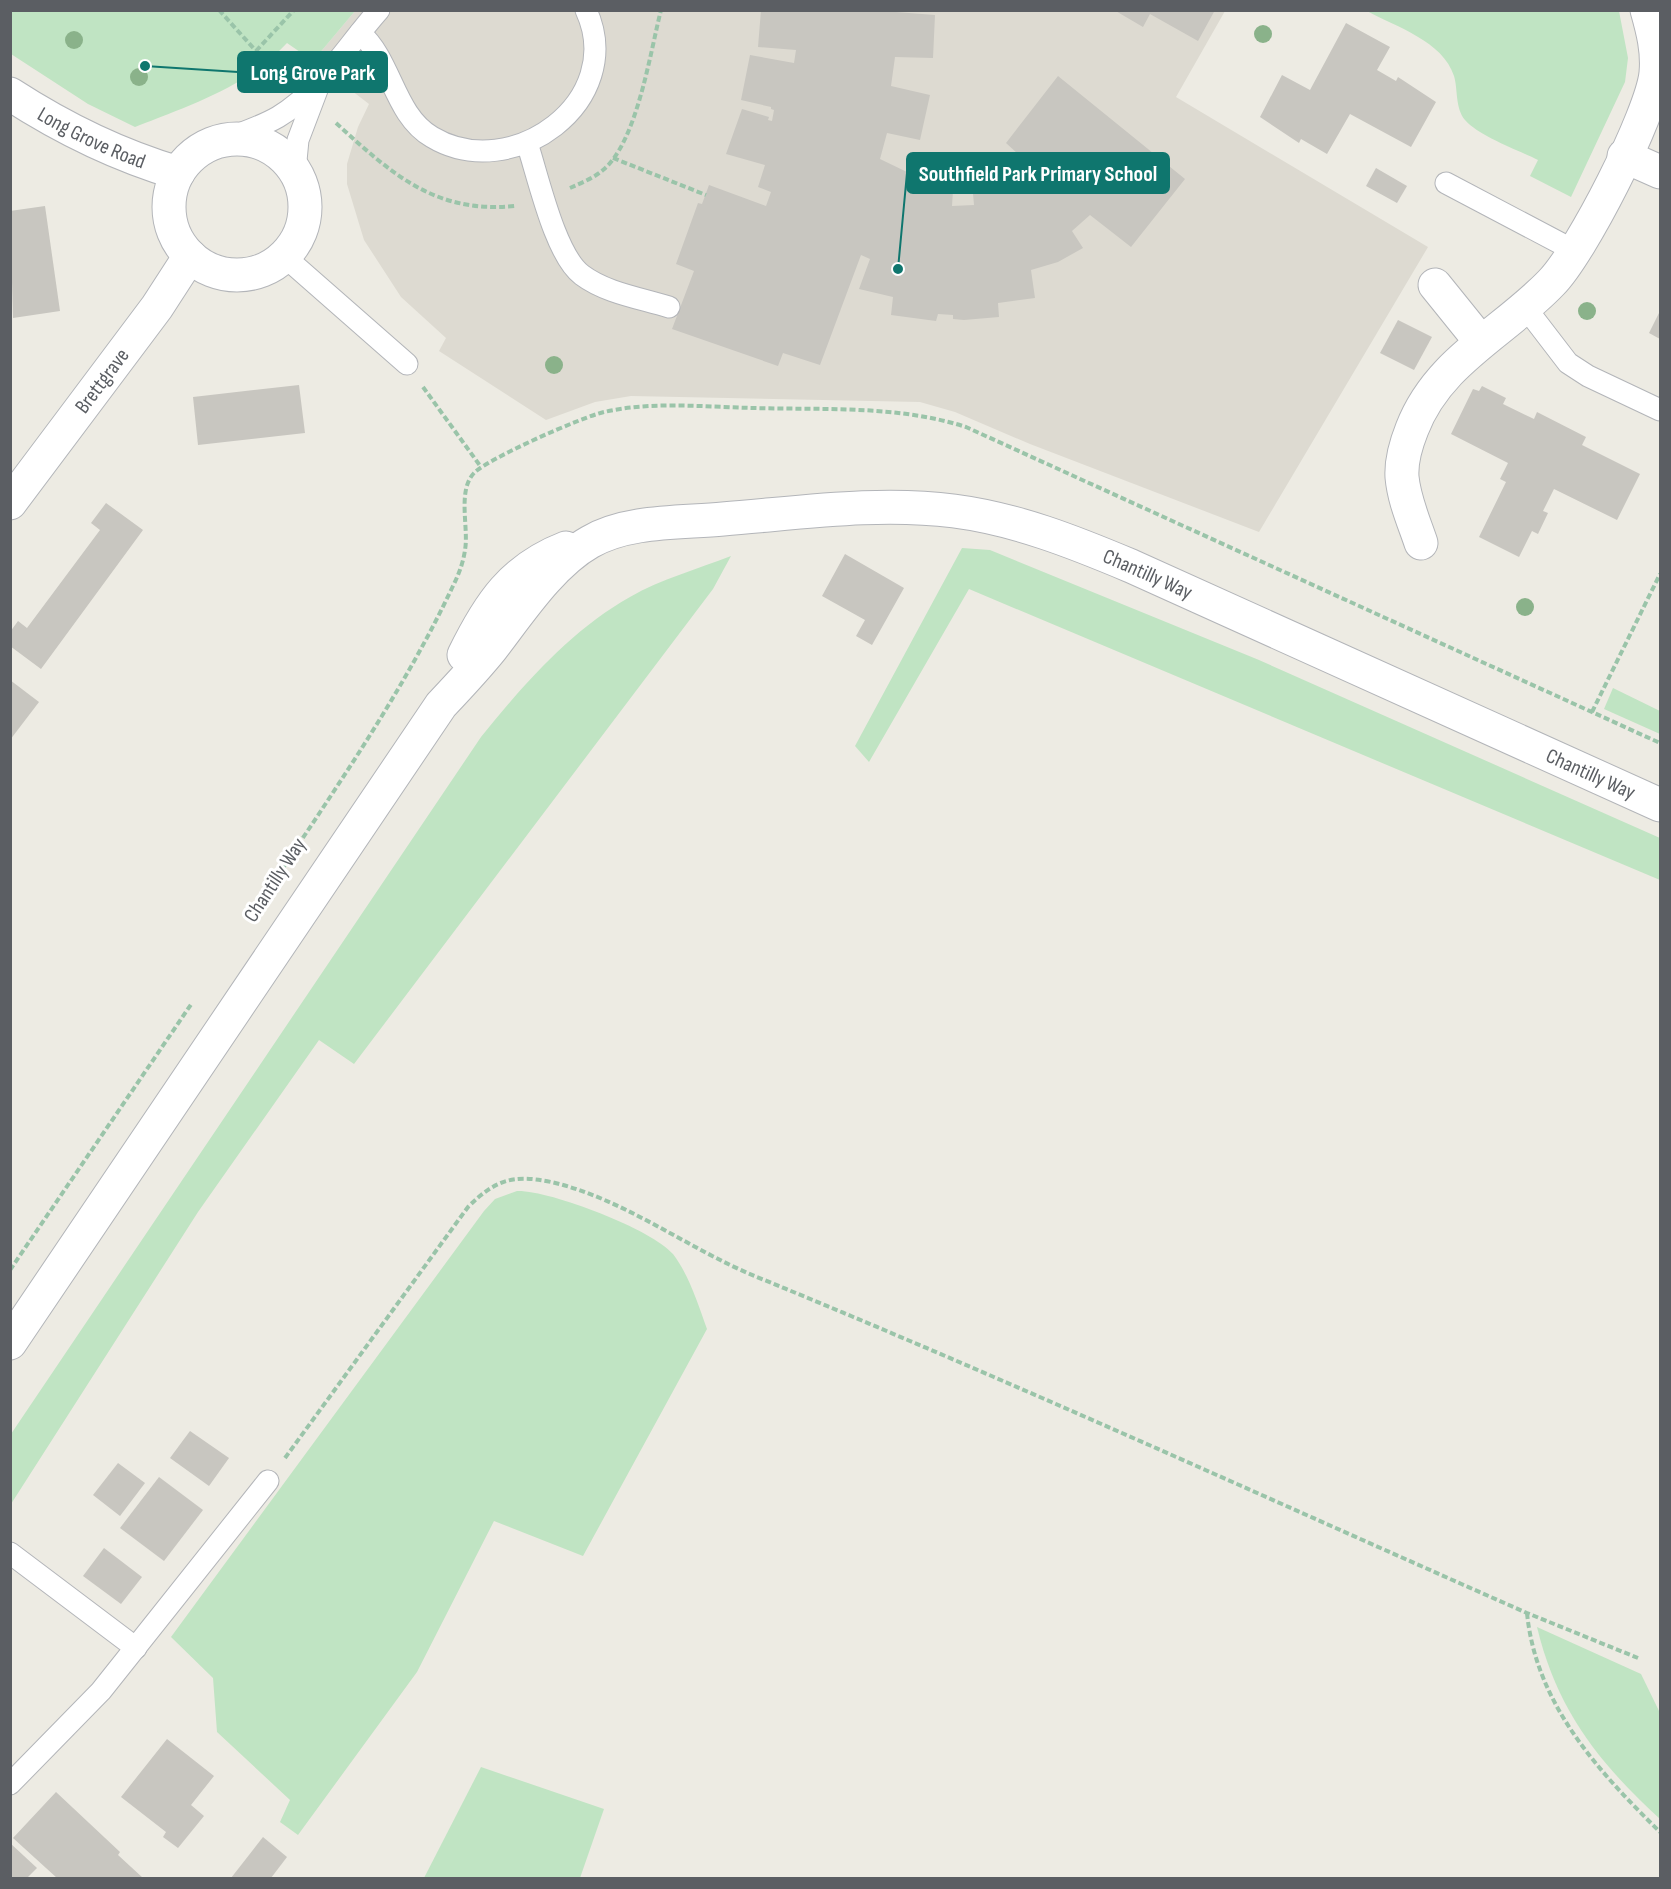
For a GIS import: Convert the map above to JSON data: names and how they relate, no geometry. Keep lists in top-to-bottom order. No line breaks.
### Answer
{"streets":{"street":["Long Grove Road","Brettgrave","Chantilly Way"]},"crossings":[["Long Grove Road","Brettgrave"]],"places":["Long Grove Park","Southfield Park Primary School"]}
